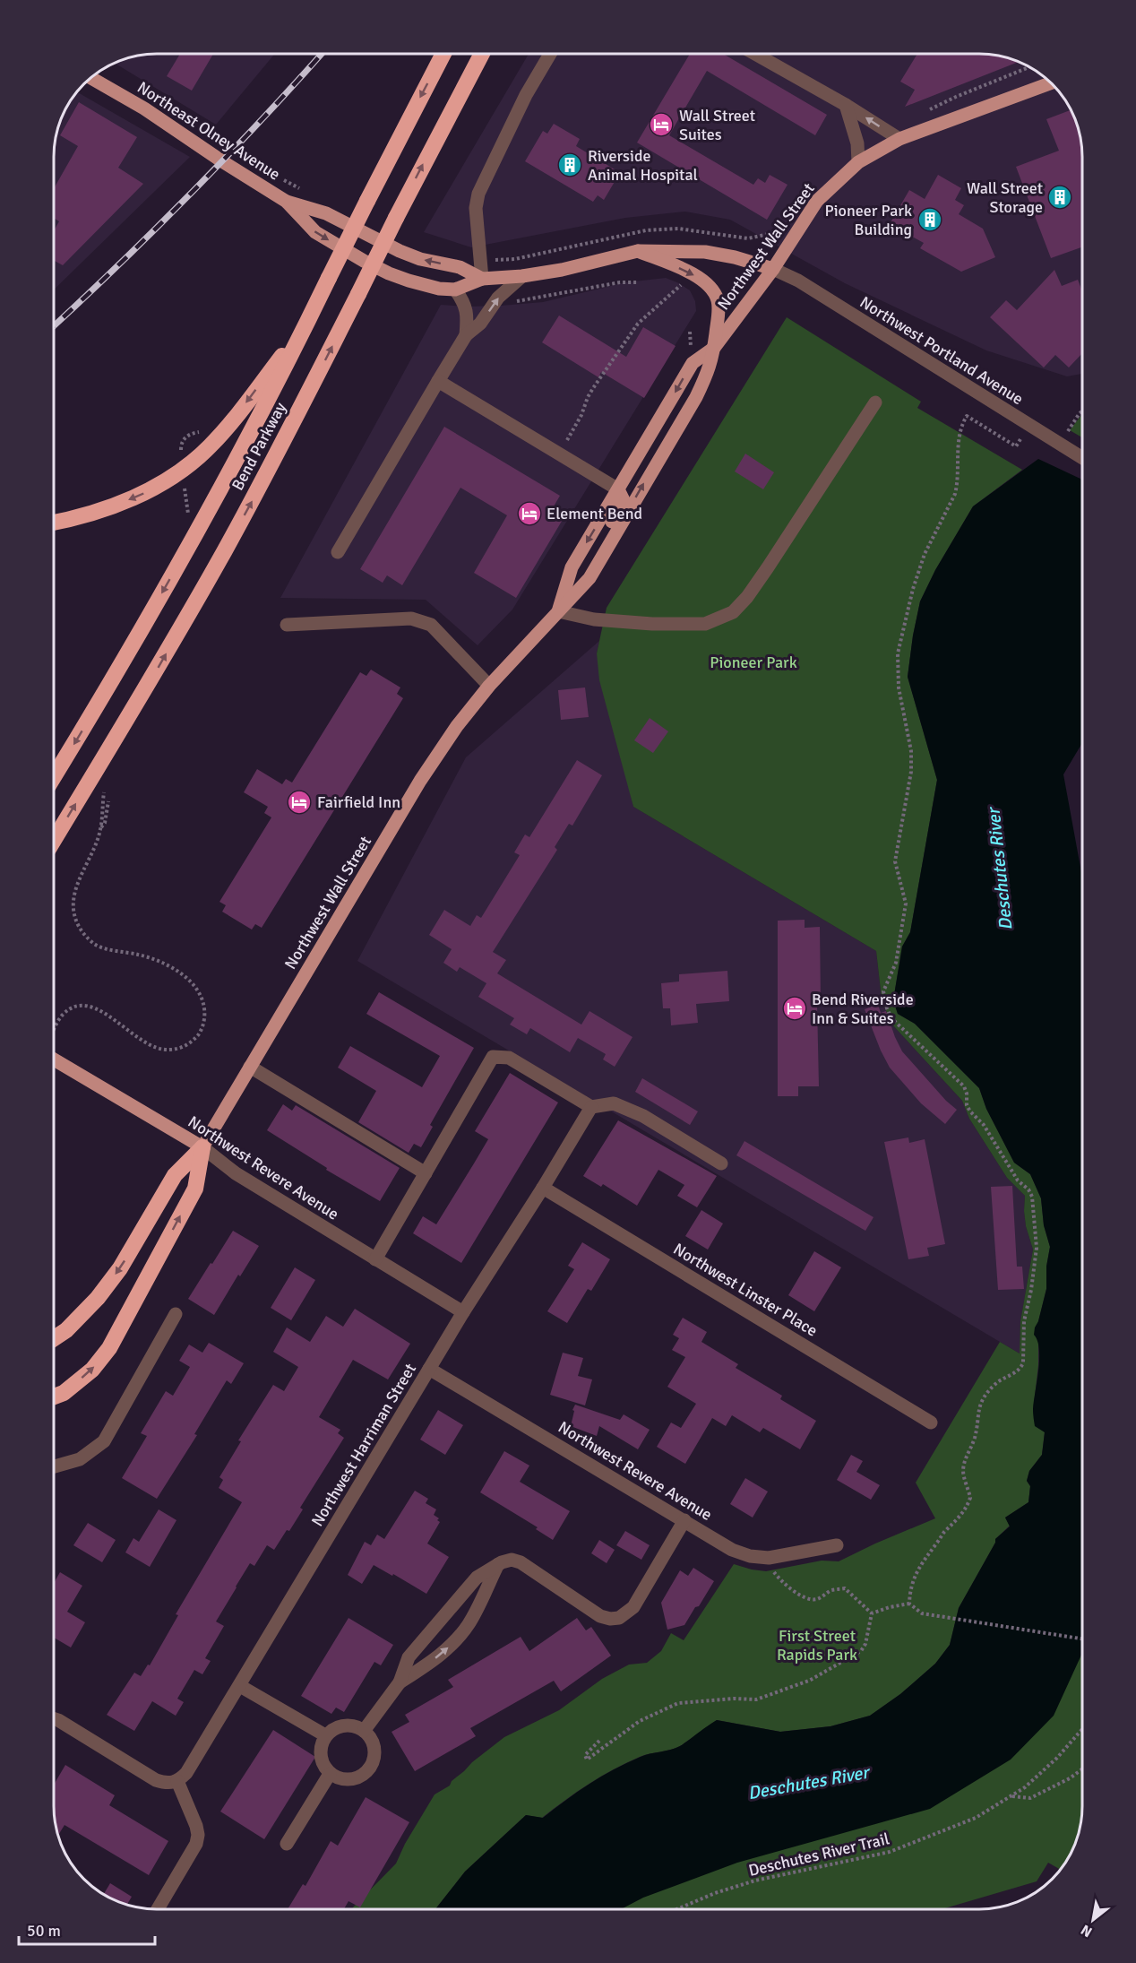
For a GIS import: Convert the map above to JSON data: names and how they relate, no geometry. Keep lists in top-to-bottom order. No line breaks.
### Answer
{"streets":{"highway":["Bend Parkway"],"main road":["Northeast Olney Avenue","Northwest Wall Street","Northwest Revere Avenue"],"street":["Northwest Portland Avenue","Northwest Linster Place","Northwest Harriman Street"],"path":["Deschutes River Trail"]},"crossings":[["Northwest Wall Street","Northwest Portland Avenue"],["Northwest Wall Street","Northwest Revere Avenue"],["Northwest Revere Avenue","Northwest Harriman Street"],["Northwest Linster Place","Northwest Harriman Street"]],"water":["Deschutes River"],"parks":["Pioneer Park","First Street Rapids Park"],"places":{"hotel":["Wall Street Suites","Element Bend","Fairfield Inn","Bend Riverside Inn & Suites"],"building":["Riverside Animal Hospital","Wall Street Storage","Pioneer Park Building"]},"scale_bar":"50 m","north":"bottom left"}
